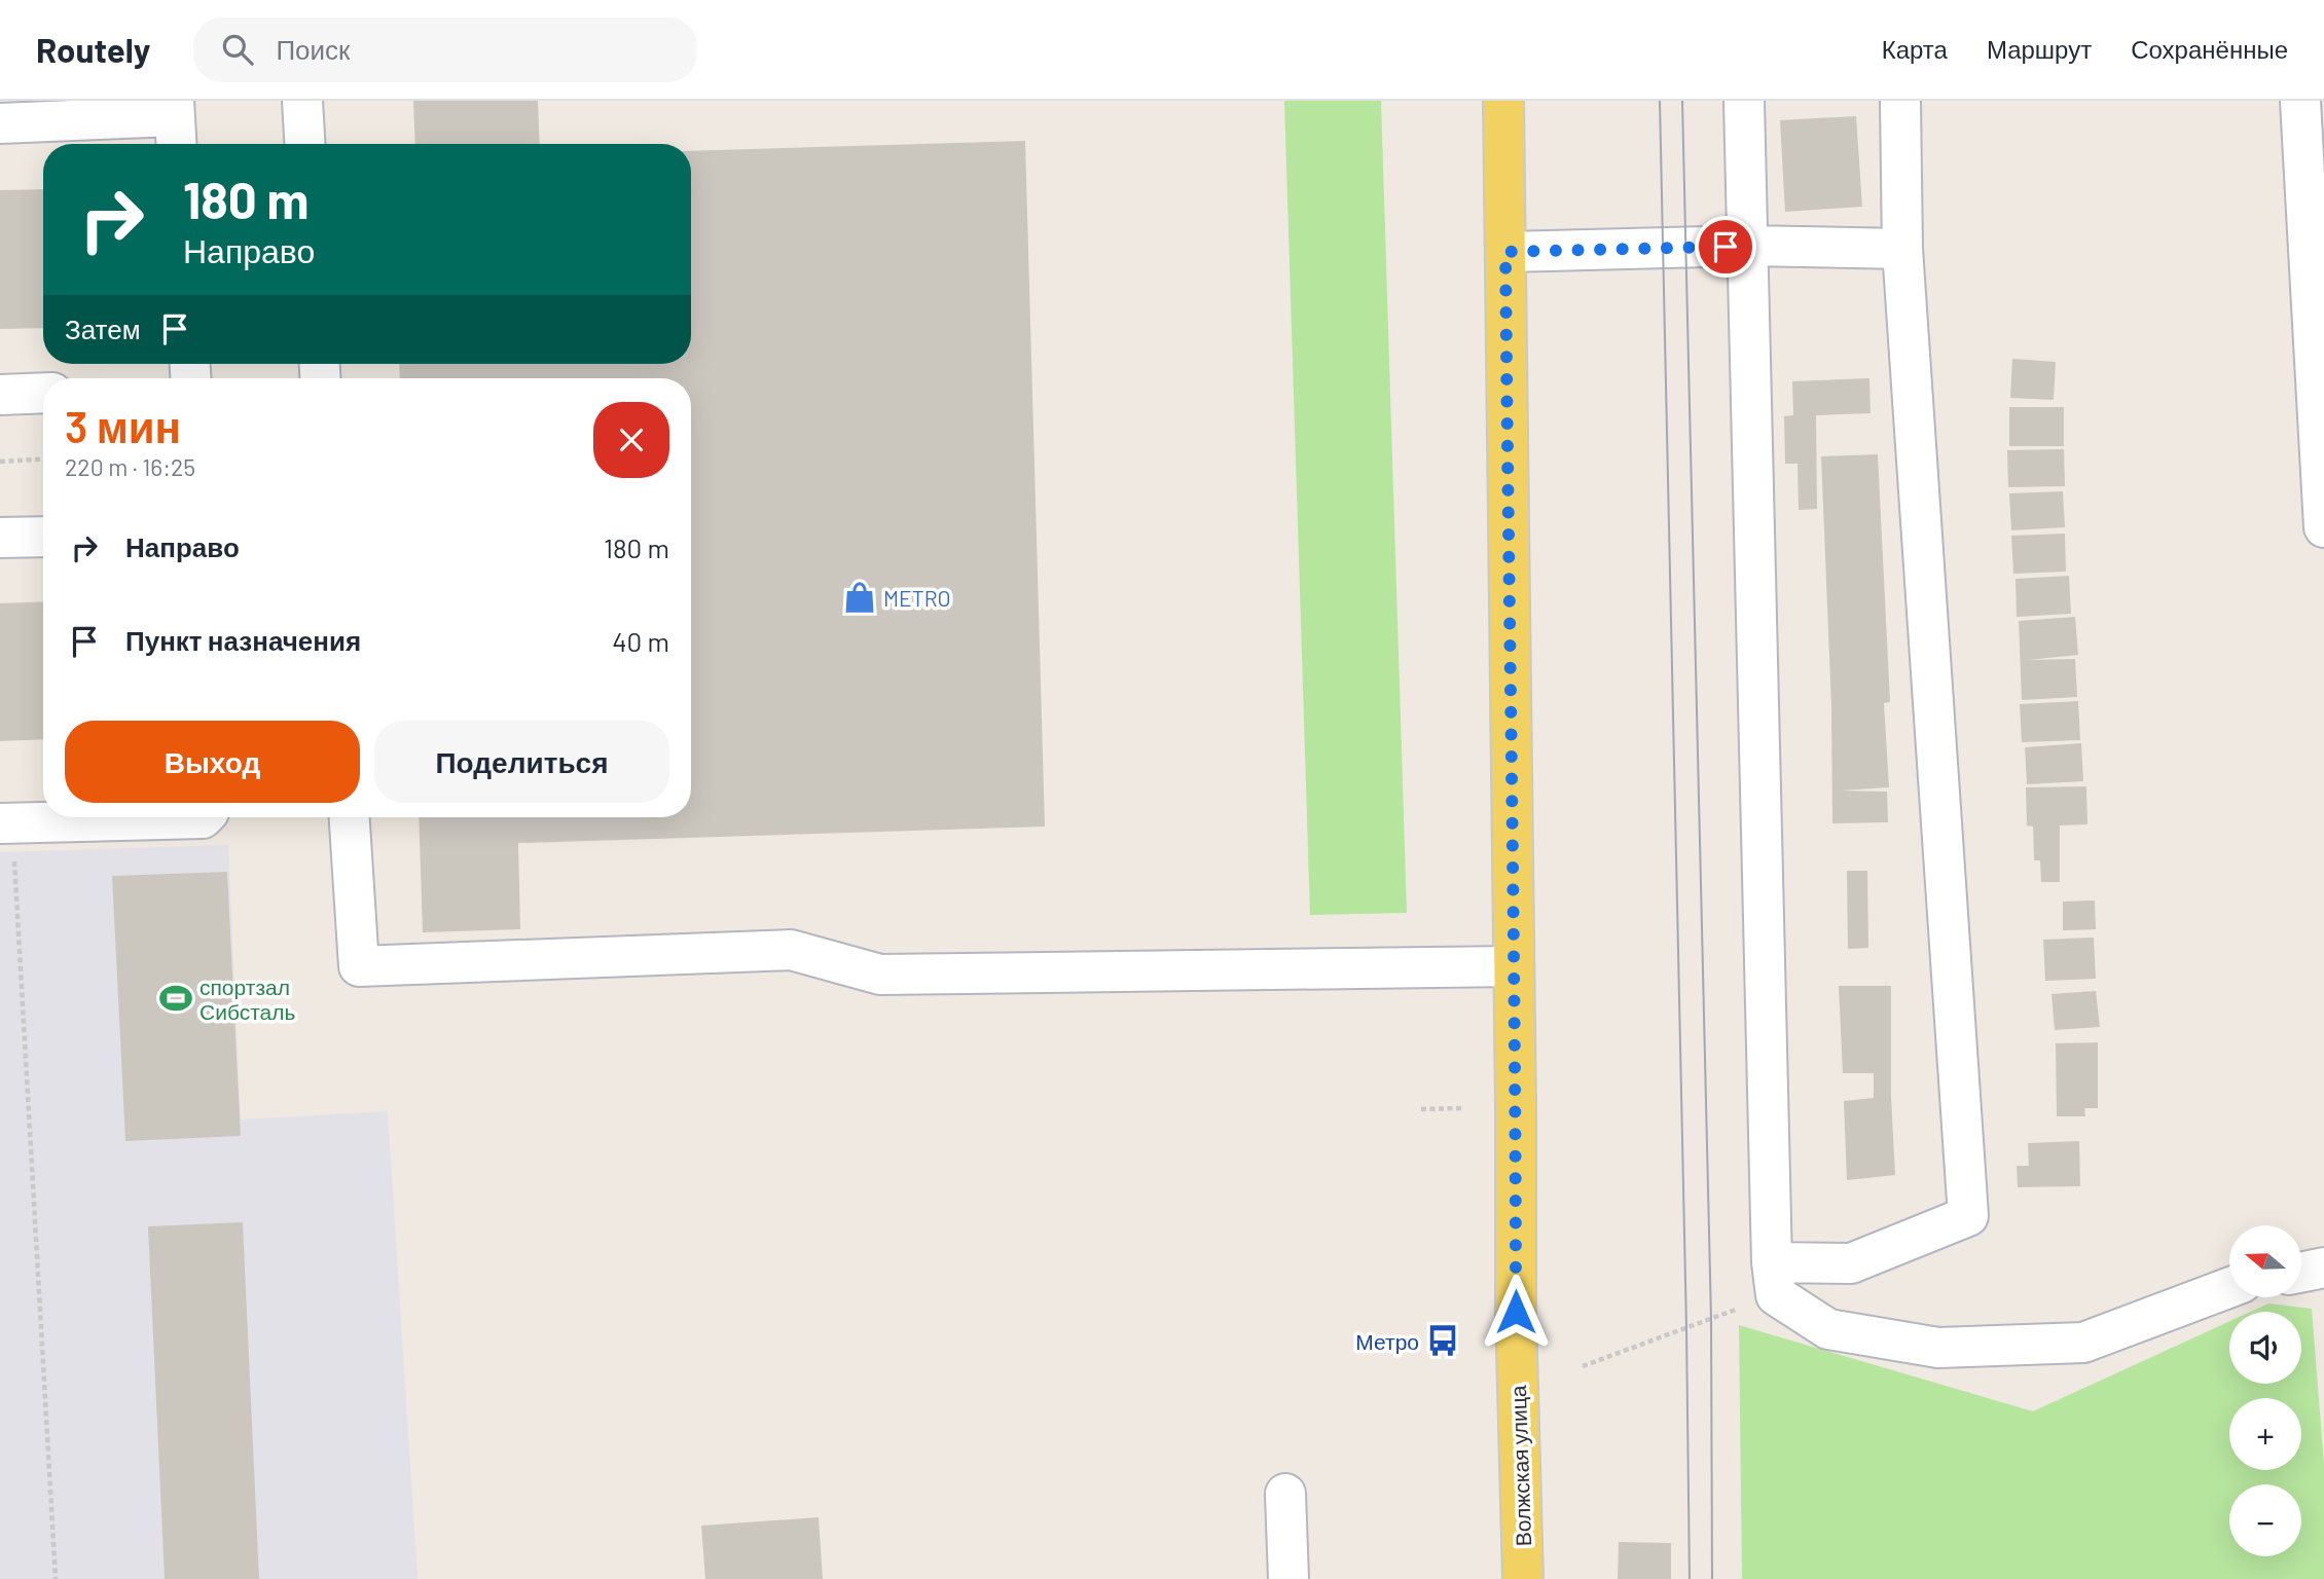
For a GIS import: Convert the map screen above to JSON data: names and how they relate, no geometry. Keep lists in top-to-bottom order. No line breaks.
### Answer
{"streets":{"main road":["Волжская улица"]},"places":{"shop":["METRO"],"sports":["спортзал Сибсталь"],"bus stop":["Метро"]},"north":"left","page":{"header":"Routely","search":"Поиск","nav":["Карта","Маршрут","Сохранённые"],"turn":["180 m","Направо"],"then":"Затем","heading":["3 мин","220 m · 16:25"],"list":[{"name":"Направо","value":"180 m"},{"name":"Пункт назначения","value":"40 m"}],"buttons":["Выход","Поделиться"],"map_buttons":["+","−"]}}
